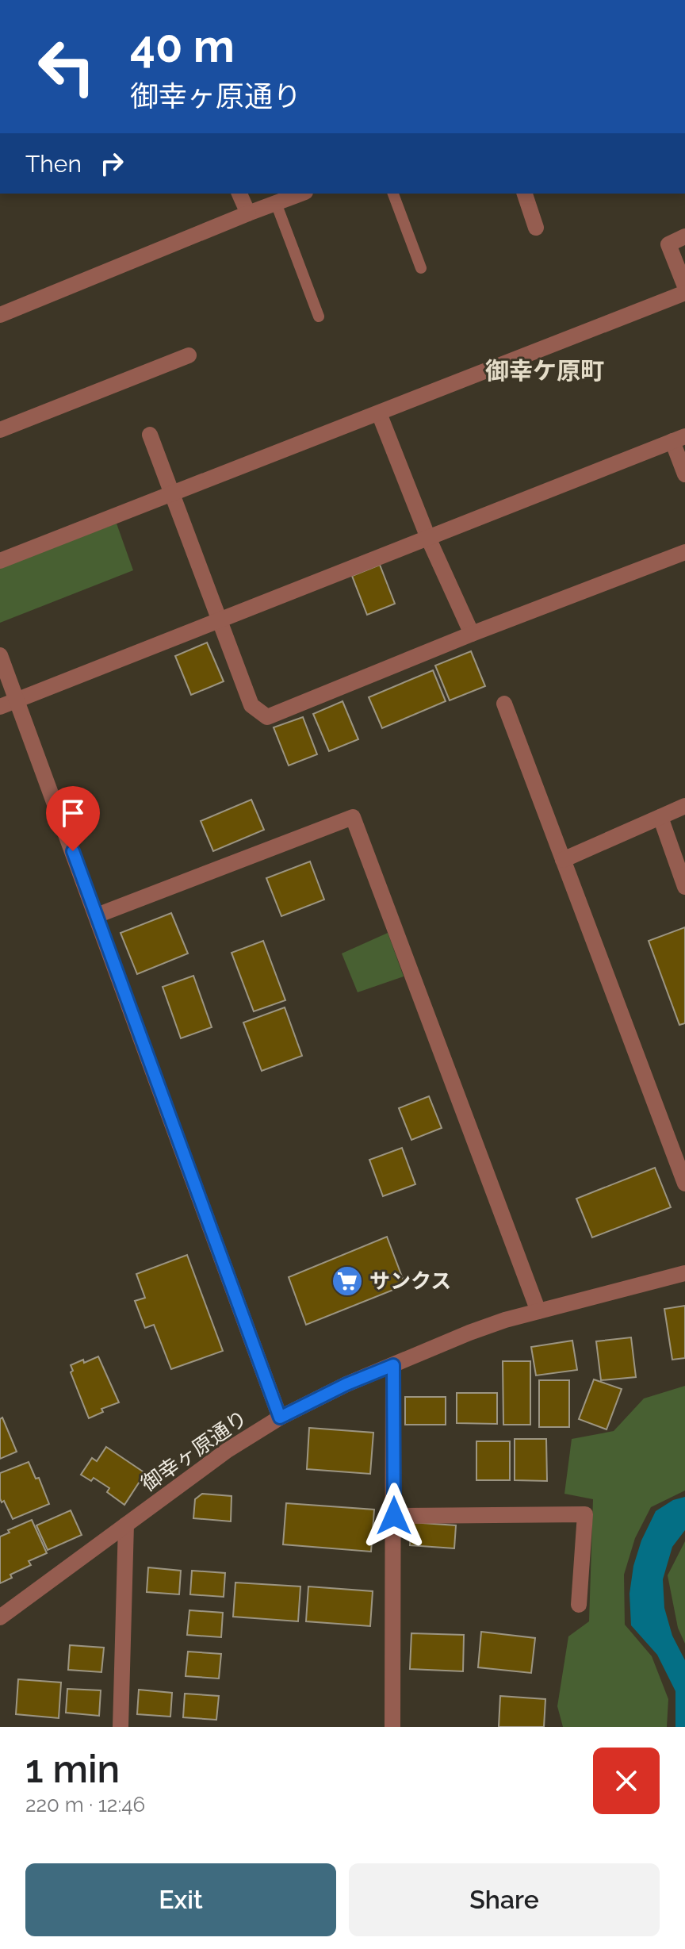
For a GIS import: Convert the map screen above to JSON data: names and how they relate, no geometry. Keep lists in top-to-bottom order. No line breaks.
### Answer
{"streets":{"street":["御幸ヶ原通り"]},"districts":["御幸ケ原町"],"places":{"supermarket":["サンクス"]},"page":{"turn":["40 m","御幸ヶ原通り"],"then":"Then","heading":["1 min","220 m · 12:46"],"buttons":["Exit","Share"]}}
